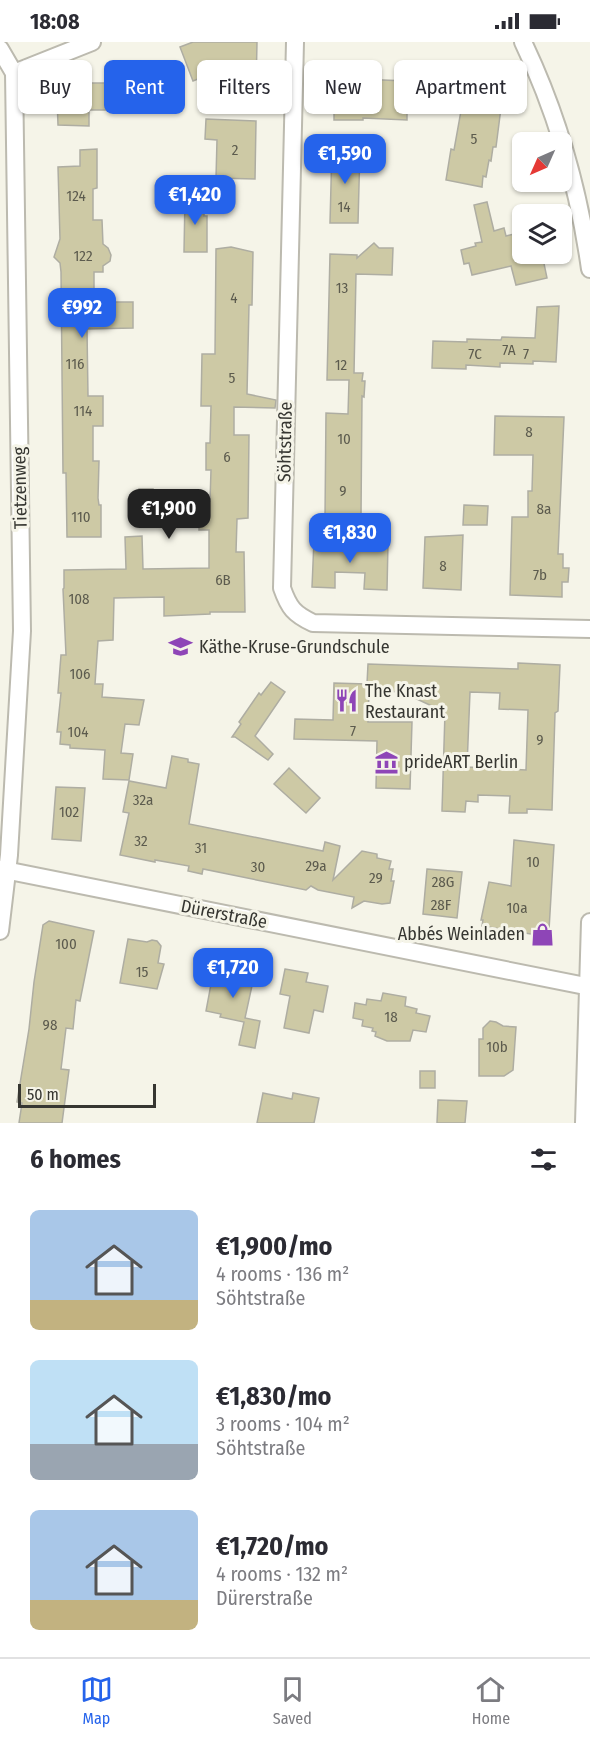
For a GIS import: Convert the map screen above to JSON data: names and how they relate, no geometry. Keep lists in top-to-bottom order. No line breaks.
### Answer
{"streets":{"street":["Söhtstraße","Tietzenweg","Dürerstraße"]},"crossings":[["Tietzenweg","Dürerstraße"]],"places":{"school or university":["Käthe-Kruse-Grundschule"],"restaurant":["The Knast Restaurant"],"museum":["prideART Berlin"],"shop":["Abbés Weinladen"]},"house_numbers":["5","2","124","14","122","13","4","7A","7C","7","116","12","5","114","8","10","6","9","8a","110","8","7b","6B","108","106","7","104","9","32a","102","32","31","10","29a","30","29","28G","28F","10a","100","15","18","98","10b"],"scale_bar":"50 m","north":"bottom left","page":{"status":"18:08","chip":["Buy","Rent","Filters","New","Apartment"],"price":["€1,590","€1,420","€992","€1,900","€1,830","€1,720"],"scale":"50 m","heading":"6 homes","list":[{"name":"€1,900/mo","note":"4 rooms · 136 m² · Söhtstraße"},{"name":"€1,830/mo","note":"3 rooms · 104 m² · Söhtstraße"},{"name":"€1,720/mo","note":"4 rooms · 132 m² · Dürerstraße"}],"tabs":["Map","Saved","Home"]}}
